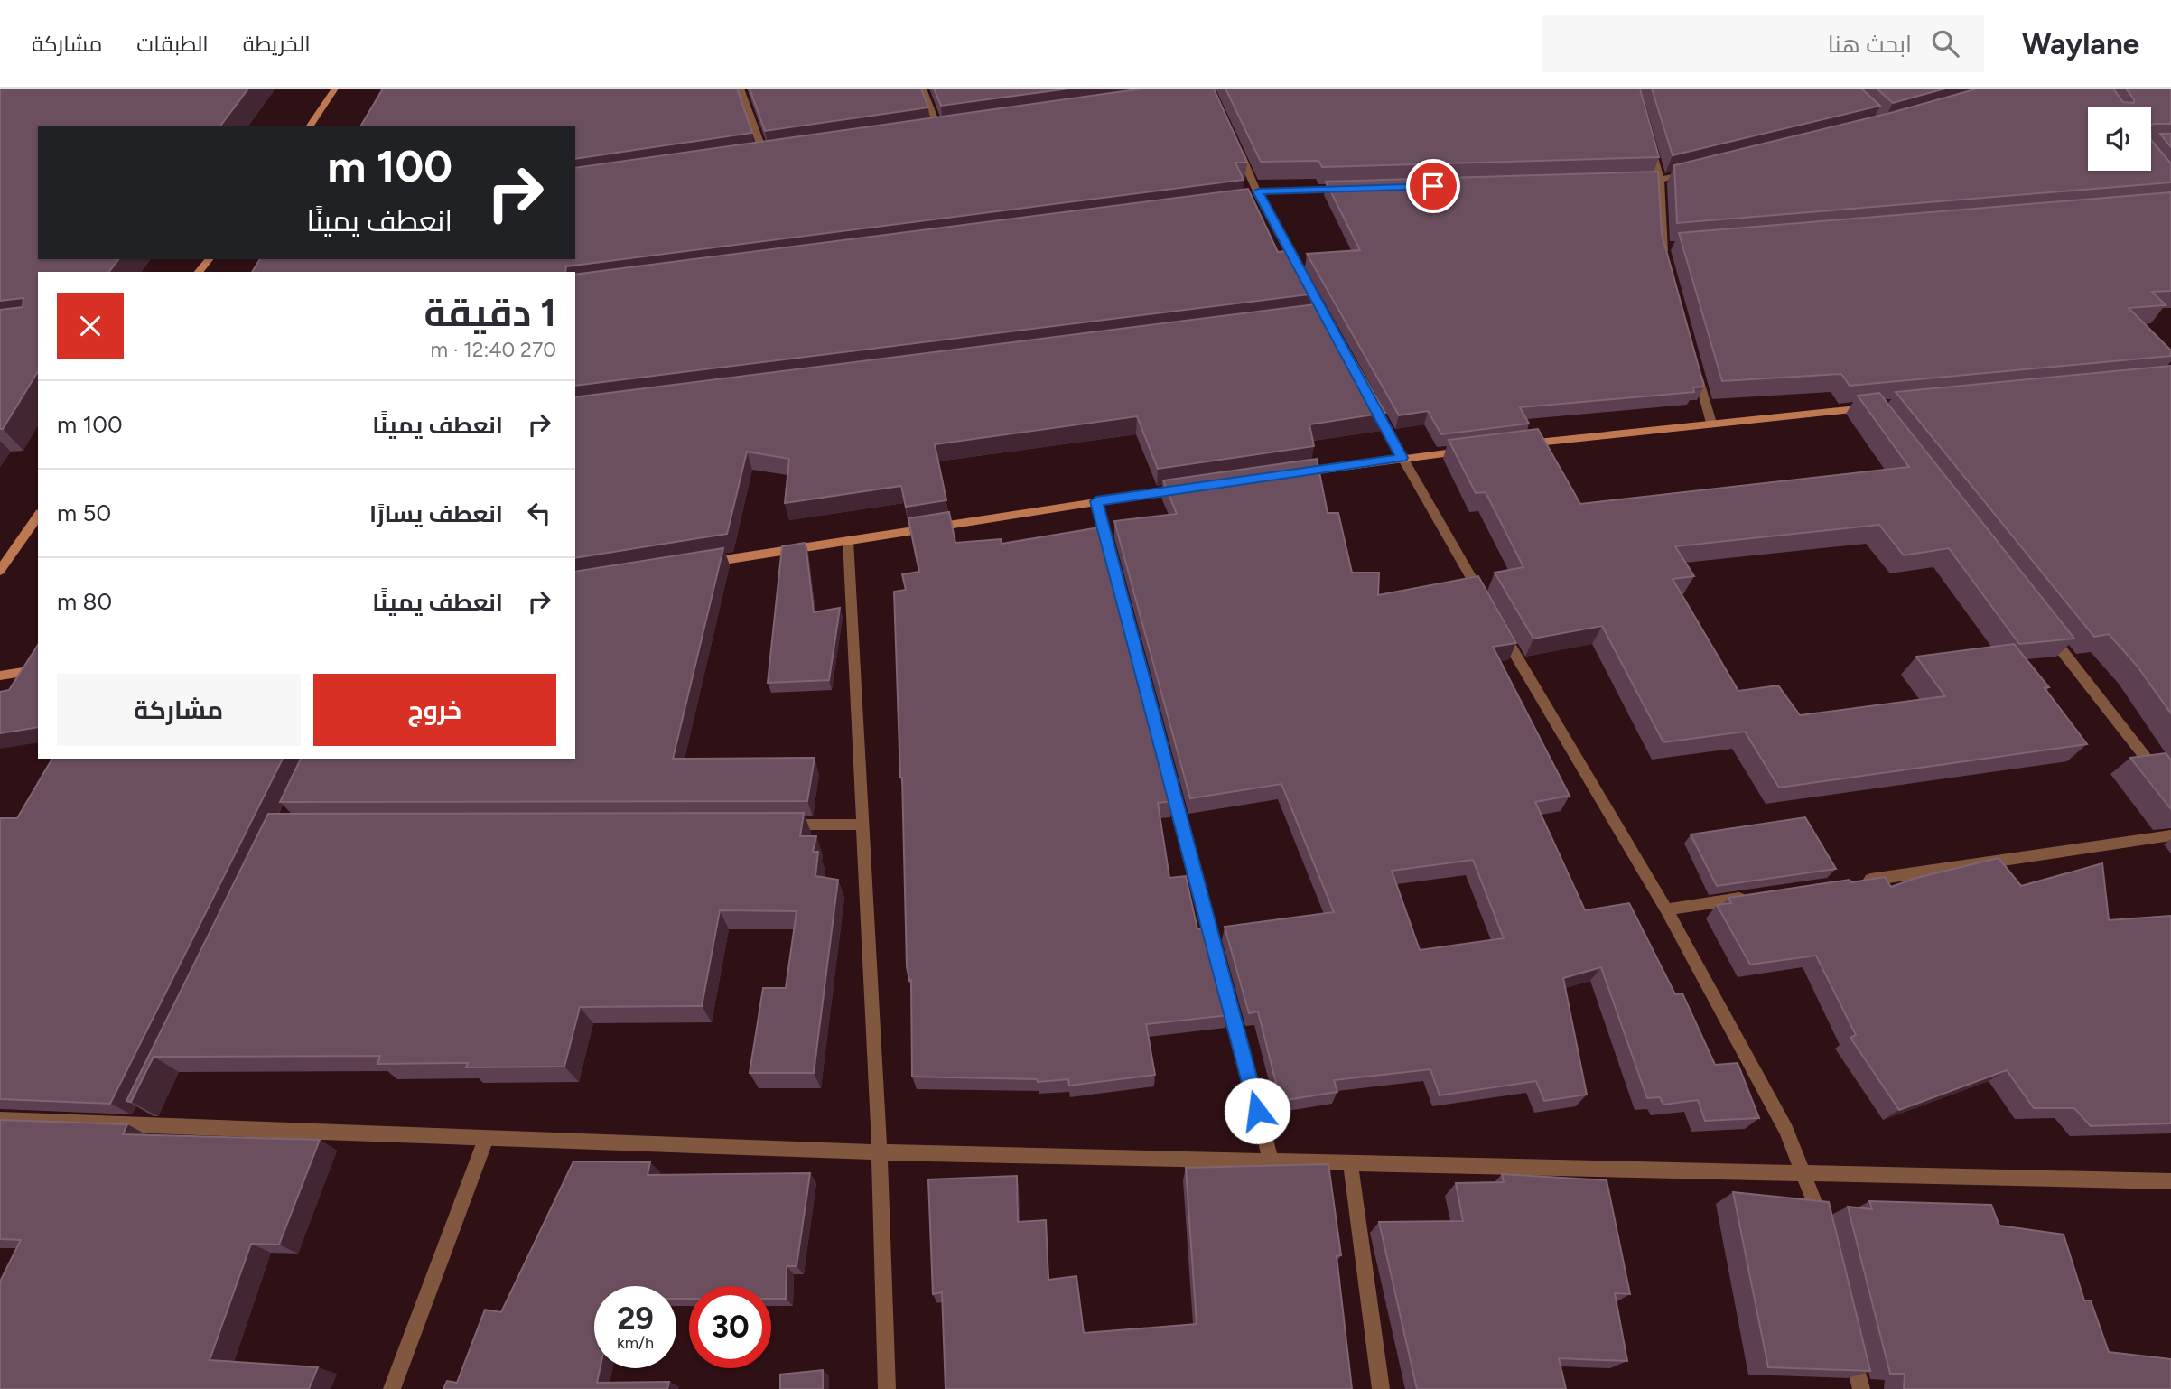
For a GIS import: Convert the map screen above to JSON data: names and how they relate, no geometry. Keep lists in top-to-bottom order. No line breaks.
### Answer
{"page":{"header":"Waylane","search":"ابحث هنا","nav":["الخريطة","الطبقات","مشاركة"],"turn":["100 m","انعطف يمينًا"],"heading":["1 دقيقة","270 m · 12:40"],"list":[{"name":"انعطف يمينًا","value":"100 m"},{"name":"انعطف يسارًا","value":"50 m"},{"name":"انعطف يمينًا","value":"80 m"}],"buttons":["خروج","مشاركة"],"speed":"29 km/h","limit":"30"}}
